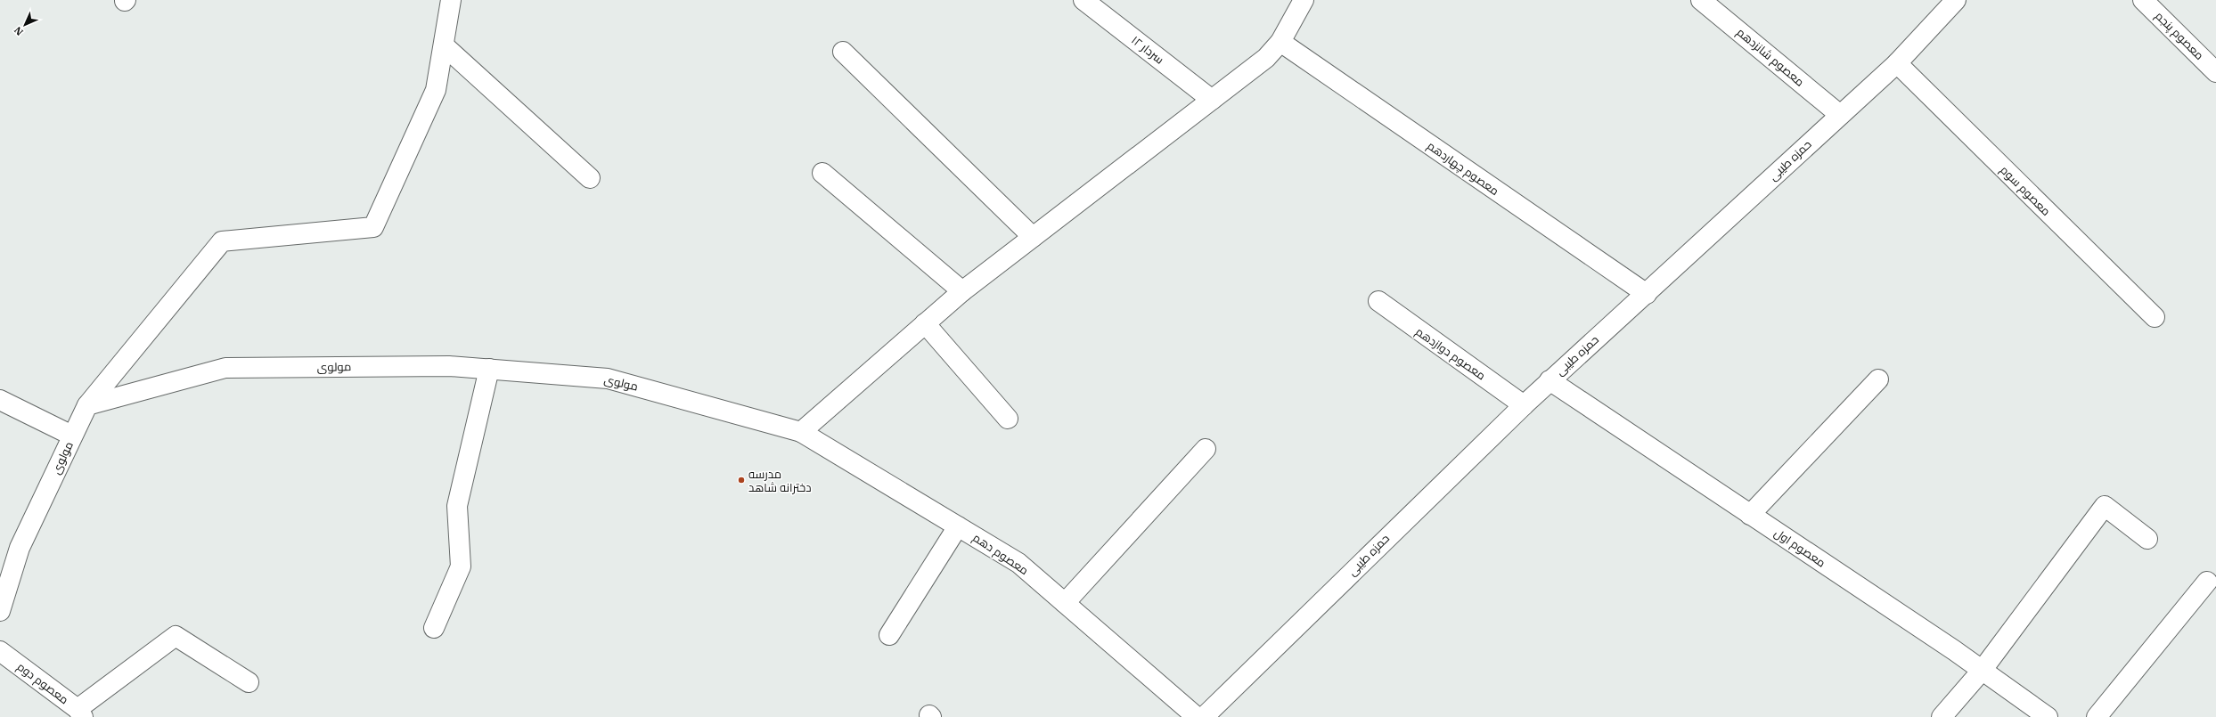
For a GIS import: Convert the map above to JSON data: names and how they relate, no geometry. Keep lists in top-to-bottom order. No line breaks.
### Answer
{"streets":{"street":["معصوم پنجم","سردار ۱۲","معصوم شانزدهم","حمزه طیبی","معصوم چهاردهم","معصوم سوم","معصوم دوازدهم","مولوی","معصوم اول","معصوم دهم","معصوم دوم"]},"crossings":[["معصوم شانزدهم","حمزه طیبی"],["حمزه طیبی","معصوم چهاردهم"],["حمزه طیبی","معصوم سوم"],["حمزه طیبی","معصوم دوازدهم"],["حمزه طیبی","معصوم اول"],["مولوی","معصوم دهم"]],"places":["مدرسه دخترانه شاهد"],"north":"bottom left"}
